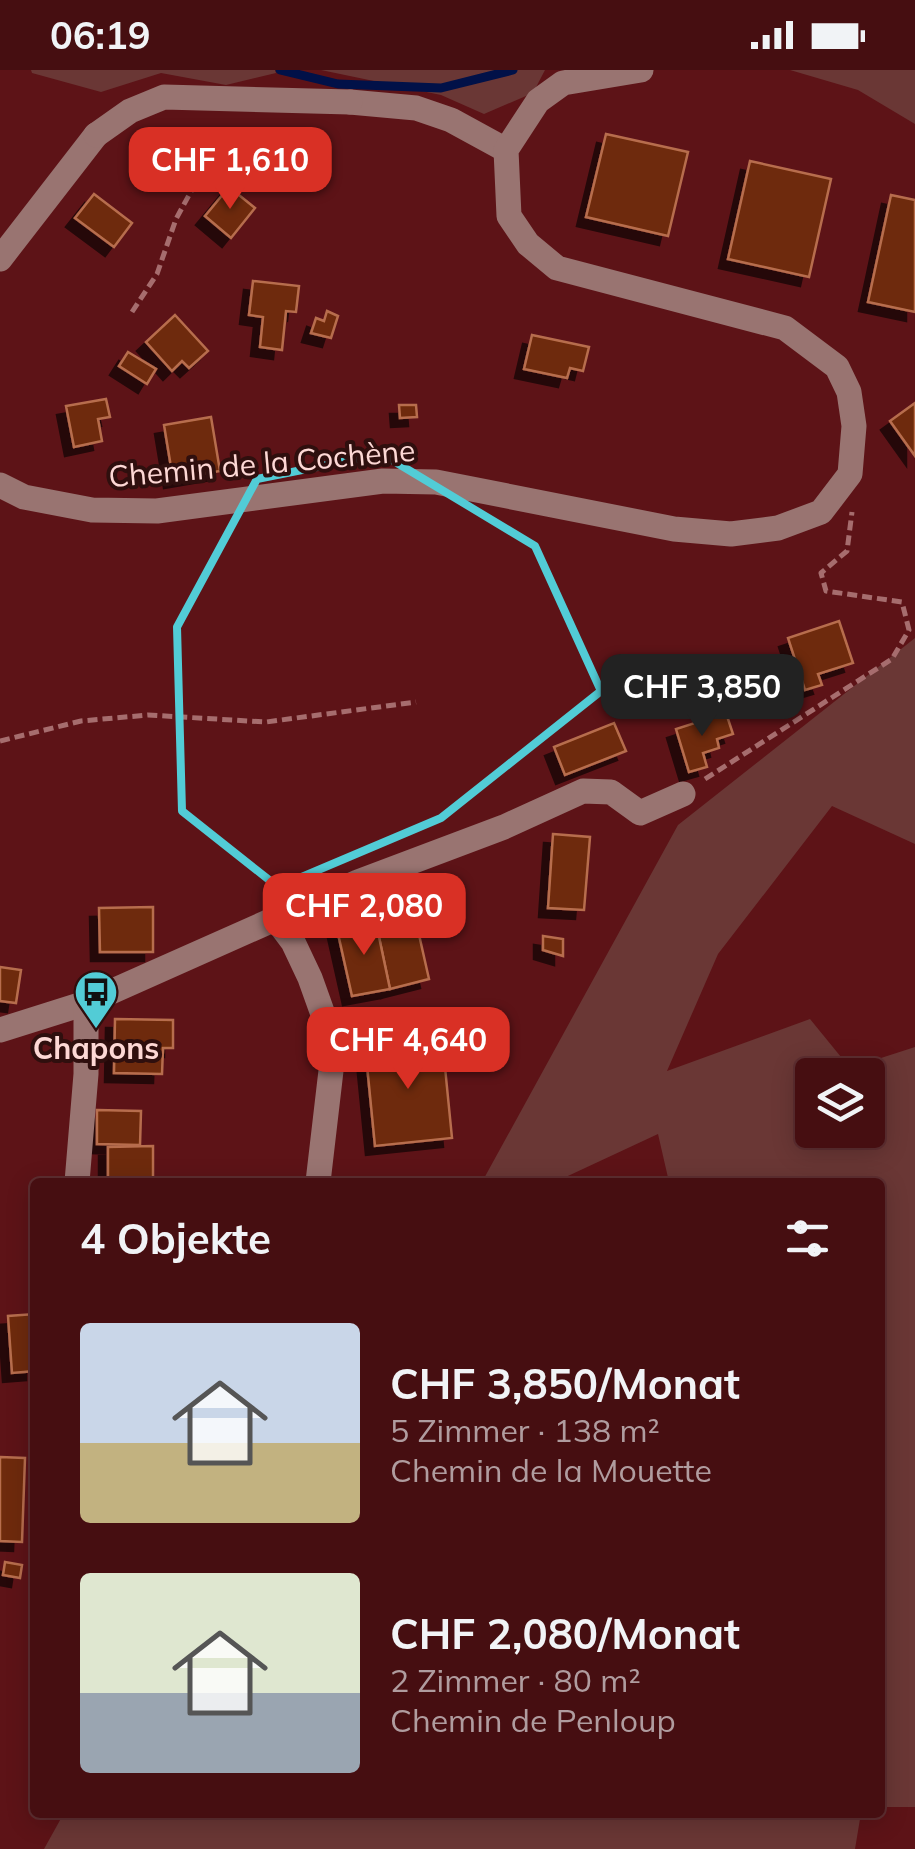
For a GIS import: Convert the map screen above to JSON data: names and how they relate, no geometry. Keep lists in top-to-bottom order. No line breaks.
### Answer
{"streets":{"street":["Chemin de la Cochène"]},"places":{"bus stop":["Chapons"]},"page":{"status":"06:19","price":["CHF 1,610","CHF 3,850","CHF 2,080","CHF 4,640"],"heading":"4 Objekte","list":[{"name":"CHF 3,850/Monat","note":"5 Zimmer · 138 m² · Chemin de la Mouette"},{"name":"CHF 2,080/Monat","note":"2 Zimmer · 80 m² · Chemin de Penloup"}]}}
